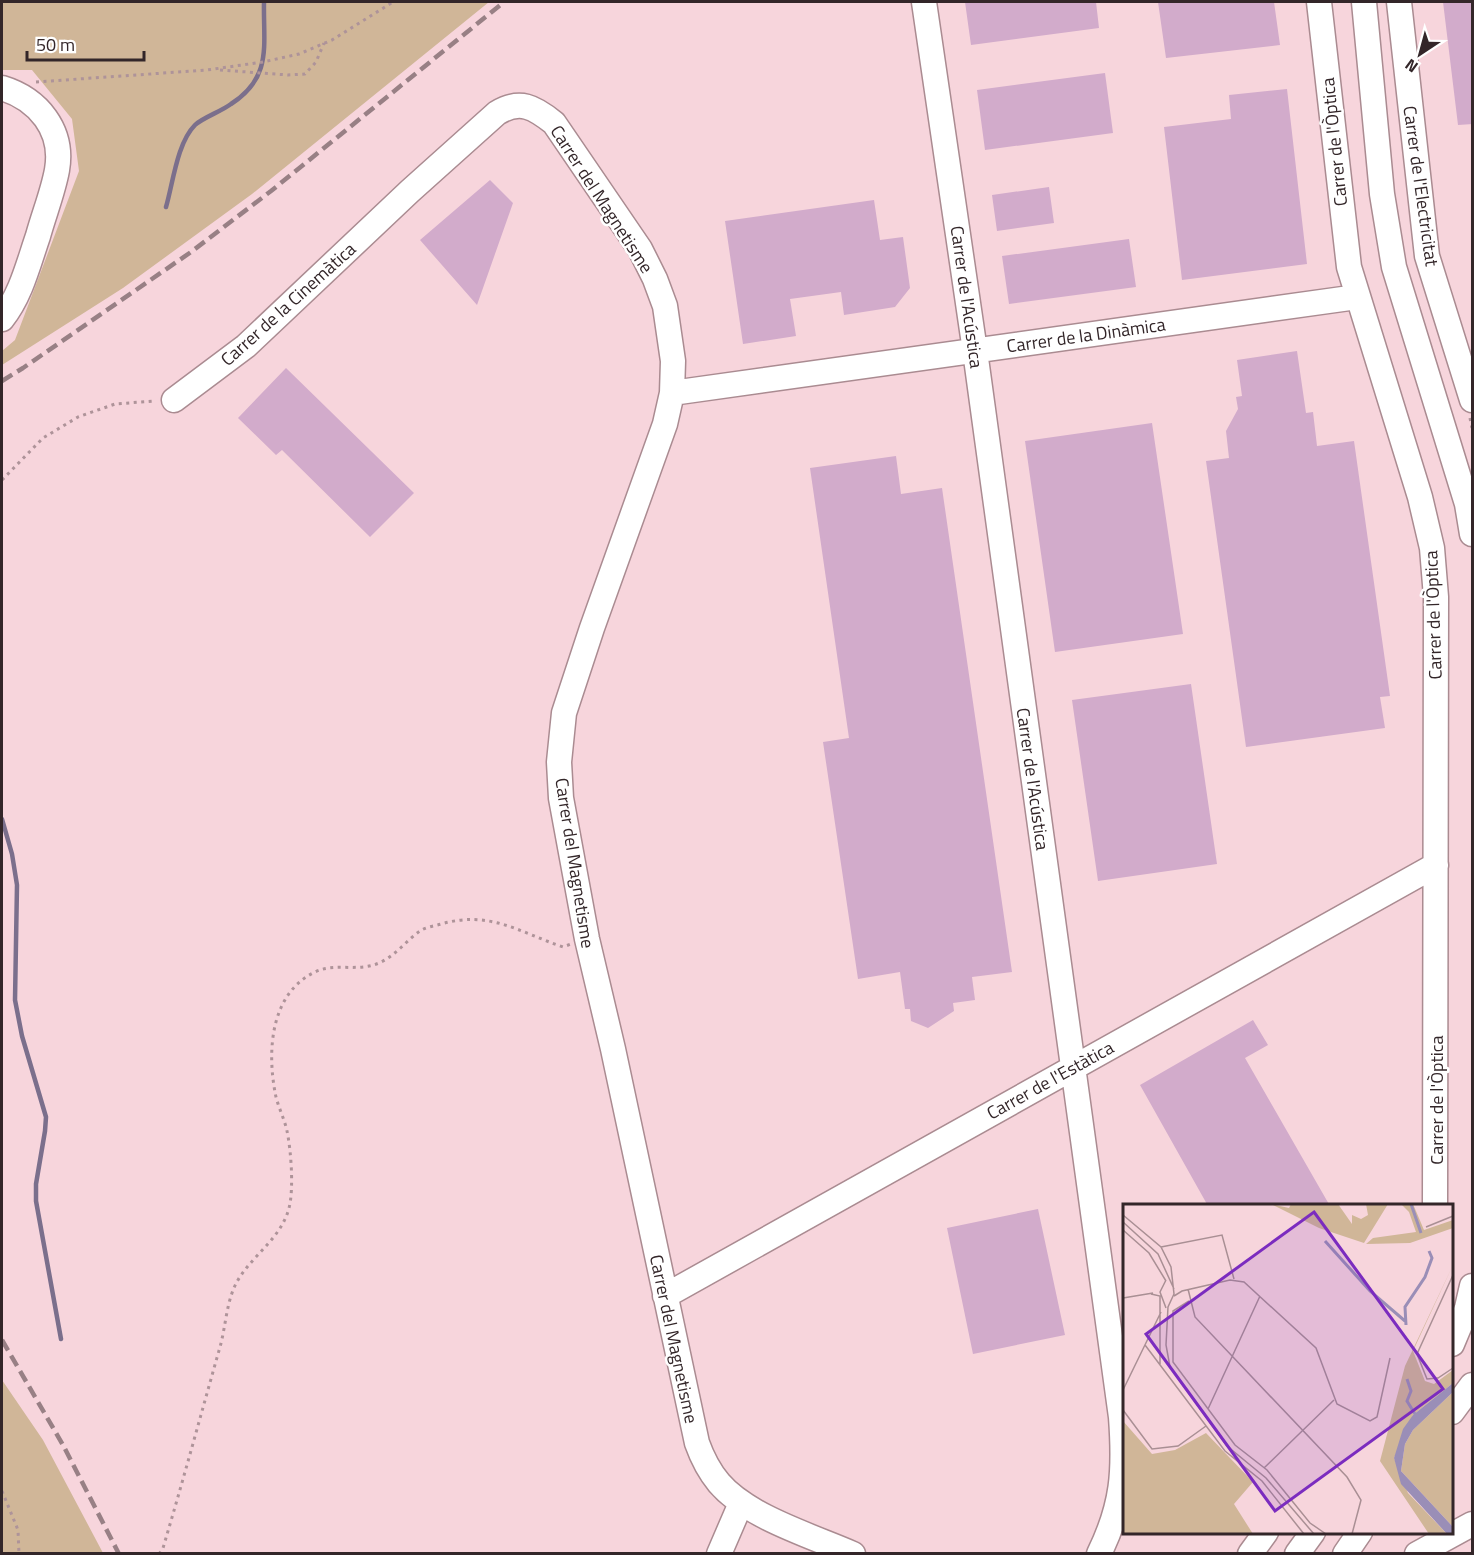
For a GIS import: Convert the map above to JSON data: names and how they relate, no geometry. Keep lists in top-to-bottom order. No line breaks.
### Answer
{"streets":{"street":["Carrer de l'Òptica","Carrer de l'Electricitat","Carrer del Magnetisme","Carrer de l'Acústica","Carrer de la Cinemàtica","Carrer de la Dinàmica","Carrer de l'Estàtica"]},"crossings":[["Carrer de l'Òptica","Carrer de la Dinàmica"],["Carrer de l'Òptica","Carrer de l'Estàtica"],["Carrer del Magnetisme","Carrer de la Cinemàtica"],["Carrer del Magnetisme","Carrer de la Dinàmica"],["Carrer del Magnetisme","Carrer de l'Estàtica"],["Carrer de l'Acústica","Carrer de la Dinàmica"],["Carrer de l'Acústica","Carrer de l'Estàtica"]],"scale_bar":"50 m","north":"bottom left"}
